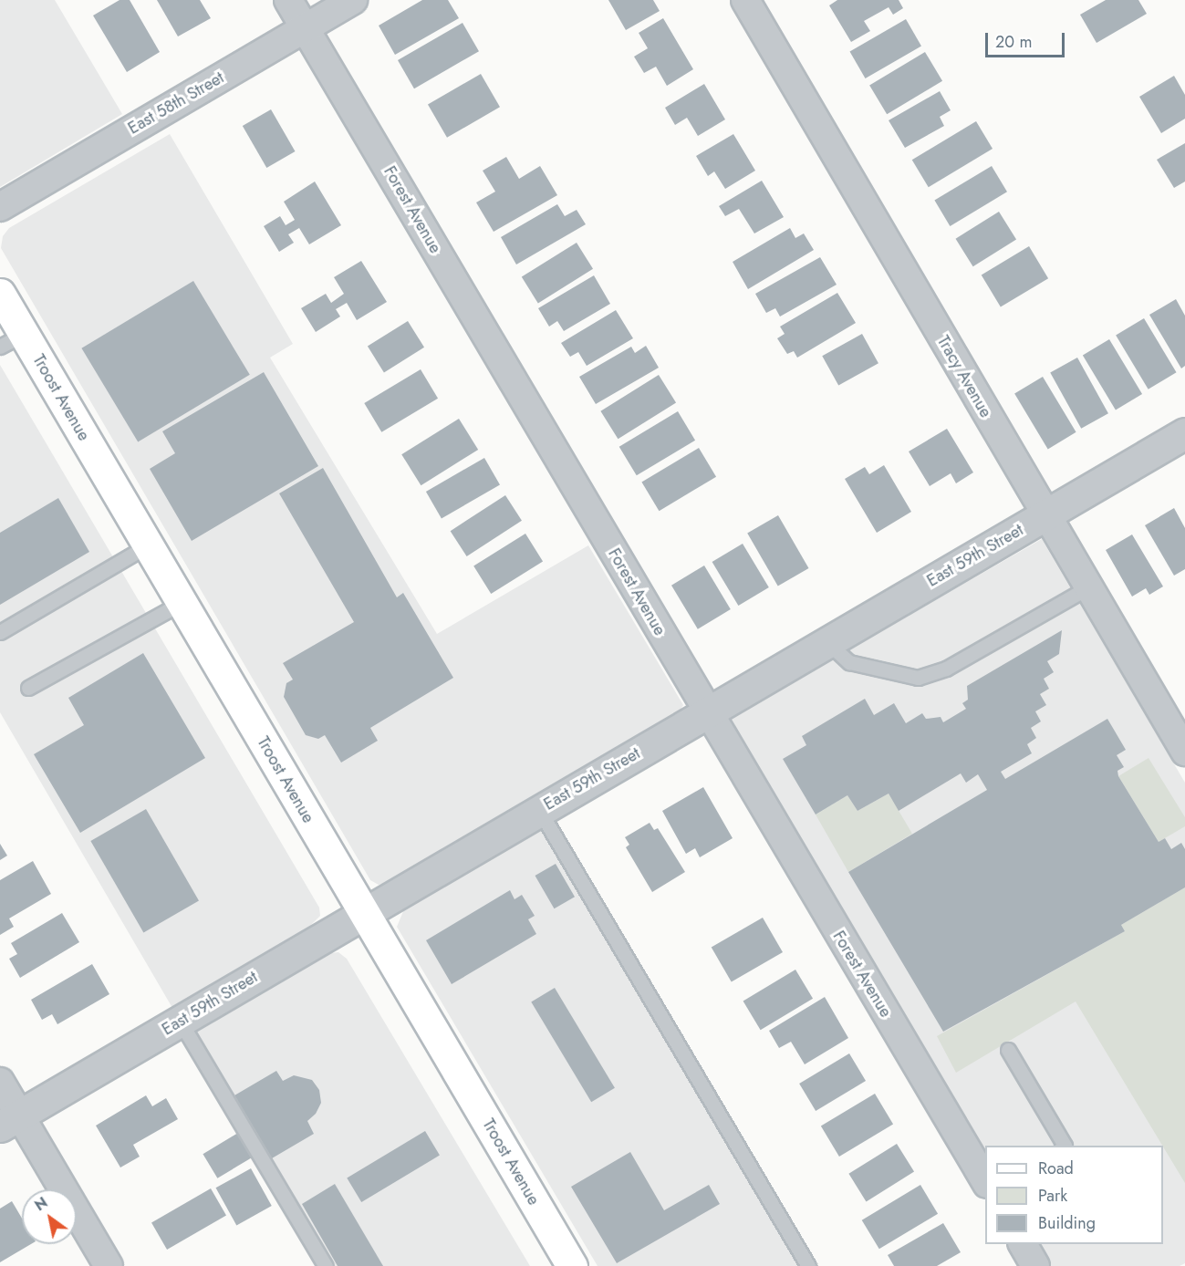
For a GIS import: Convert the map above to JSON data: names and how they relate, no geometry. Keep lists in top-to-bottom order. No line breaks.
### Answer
{"streets":{"main road":["Troost Avenue"],"street":["East 58th Street","Forest Avenue","Tracy Avenue","East 59th Street"]},"crossings":[["East 58th Street","Forest Avenue"],["Forest Avenue","East 59th Street"],["Tracy Avenue","East 59th Street"],["Troost Avenue","East 59th Street"]],"legend":["Road","Park","Building"],"scale_bar":"20 m","north":"top left"}
